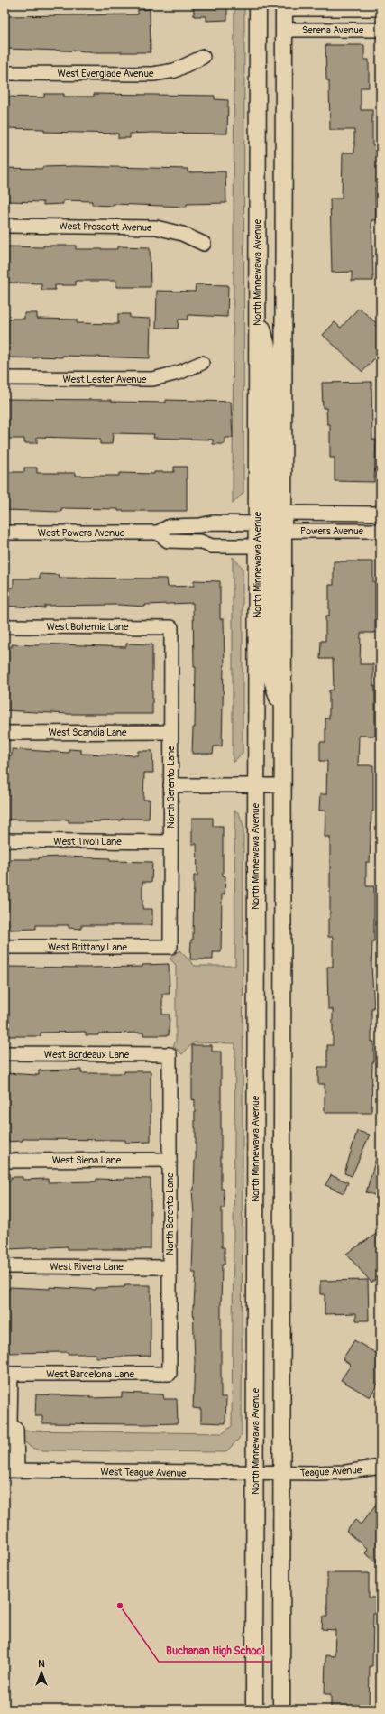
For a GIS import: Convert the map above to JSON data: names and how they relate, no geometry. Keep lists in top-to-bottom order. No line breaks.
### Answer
{"streets":{"main road":["North Minnewawa Avenue"],"street":["Serena Avenue","West Everglade Avenue","West Prescott Avenue","West Lester Avenue","Powers Avenue","West Powers Avenue","West Bohemia Lane","West Scandia Lane","North Serento Lane","West Tivoli Lane","West Brittany Lane","West Bordeaux Lane","West Siena Lane","West Riviera Lane","West Barcelona Lane","Teague Avenue","West Teague Avenue"]},"crossings":[["North Minnewawa Avenue","West Powers Avenue"],["North Minnewawa Avenue","West Teague Avenue"],["West Bohemia Lane","North Serento Lane"],["West Scandia Lane","North Serento Lane"],["North Serento Lane","West Tivoli Lane"],["North Serento Lane","West Brittany Lane"],["North Serento Lane","West Bordeaux Lane"],["North Serento Lane","West Siena Lane"],["North Serento Lane","West Riviera Lane"],["North Serento Lane","West Barcelona Lane"],["West Barcelona Lane","West Teague Avenue"],["Teague Avenue","West Teague Avenue"]],"places":["Buchanan High School"],"north":"top"}
